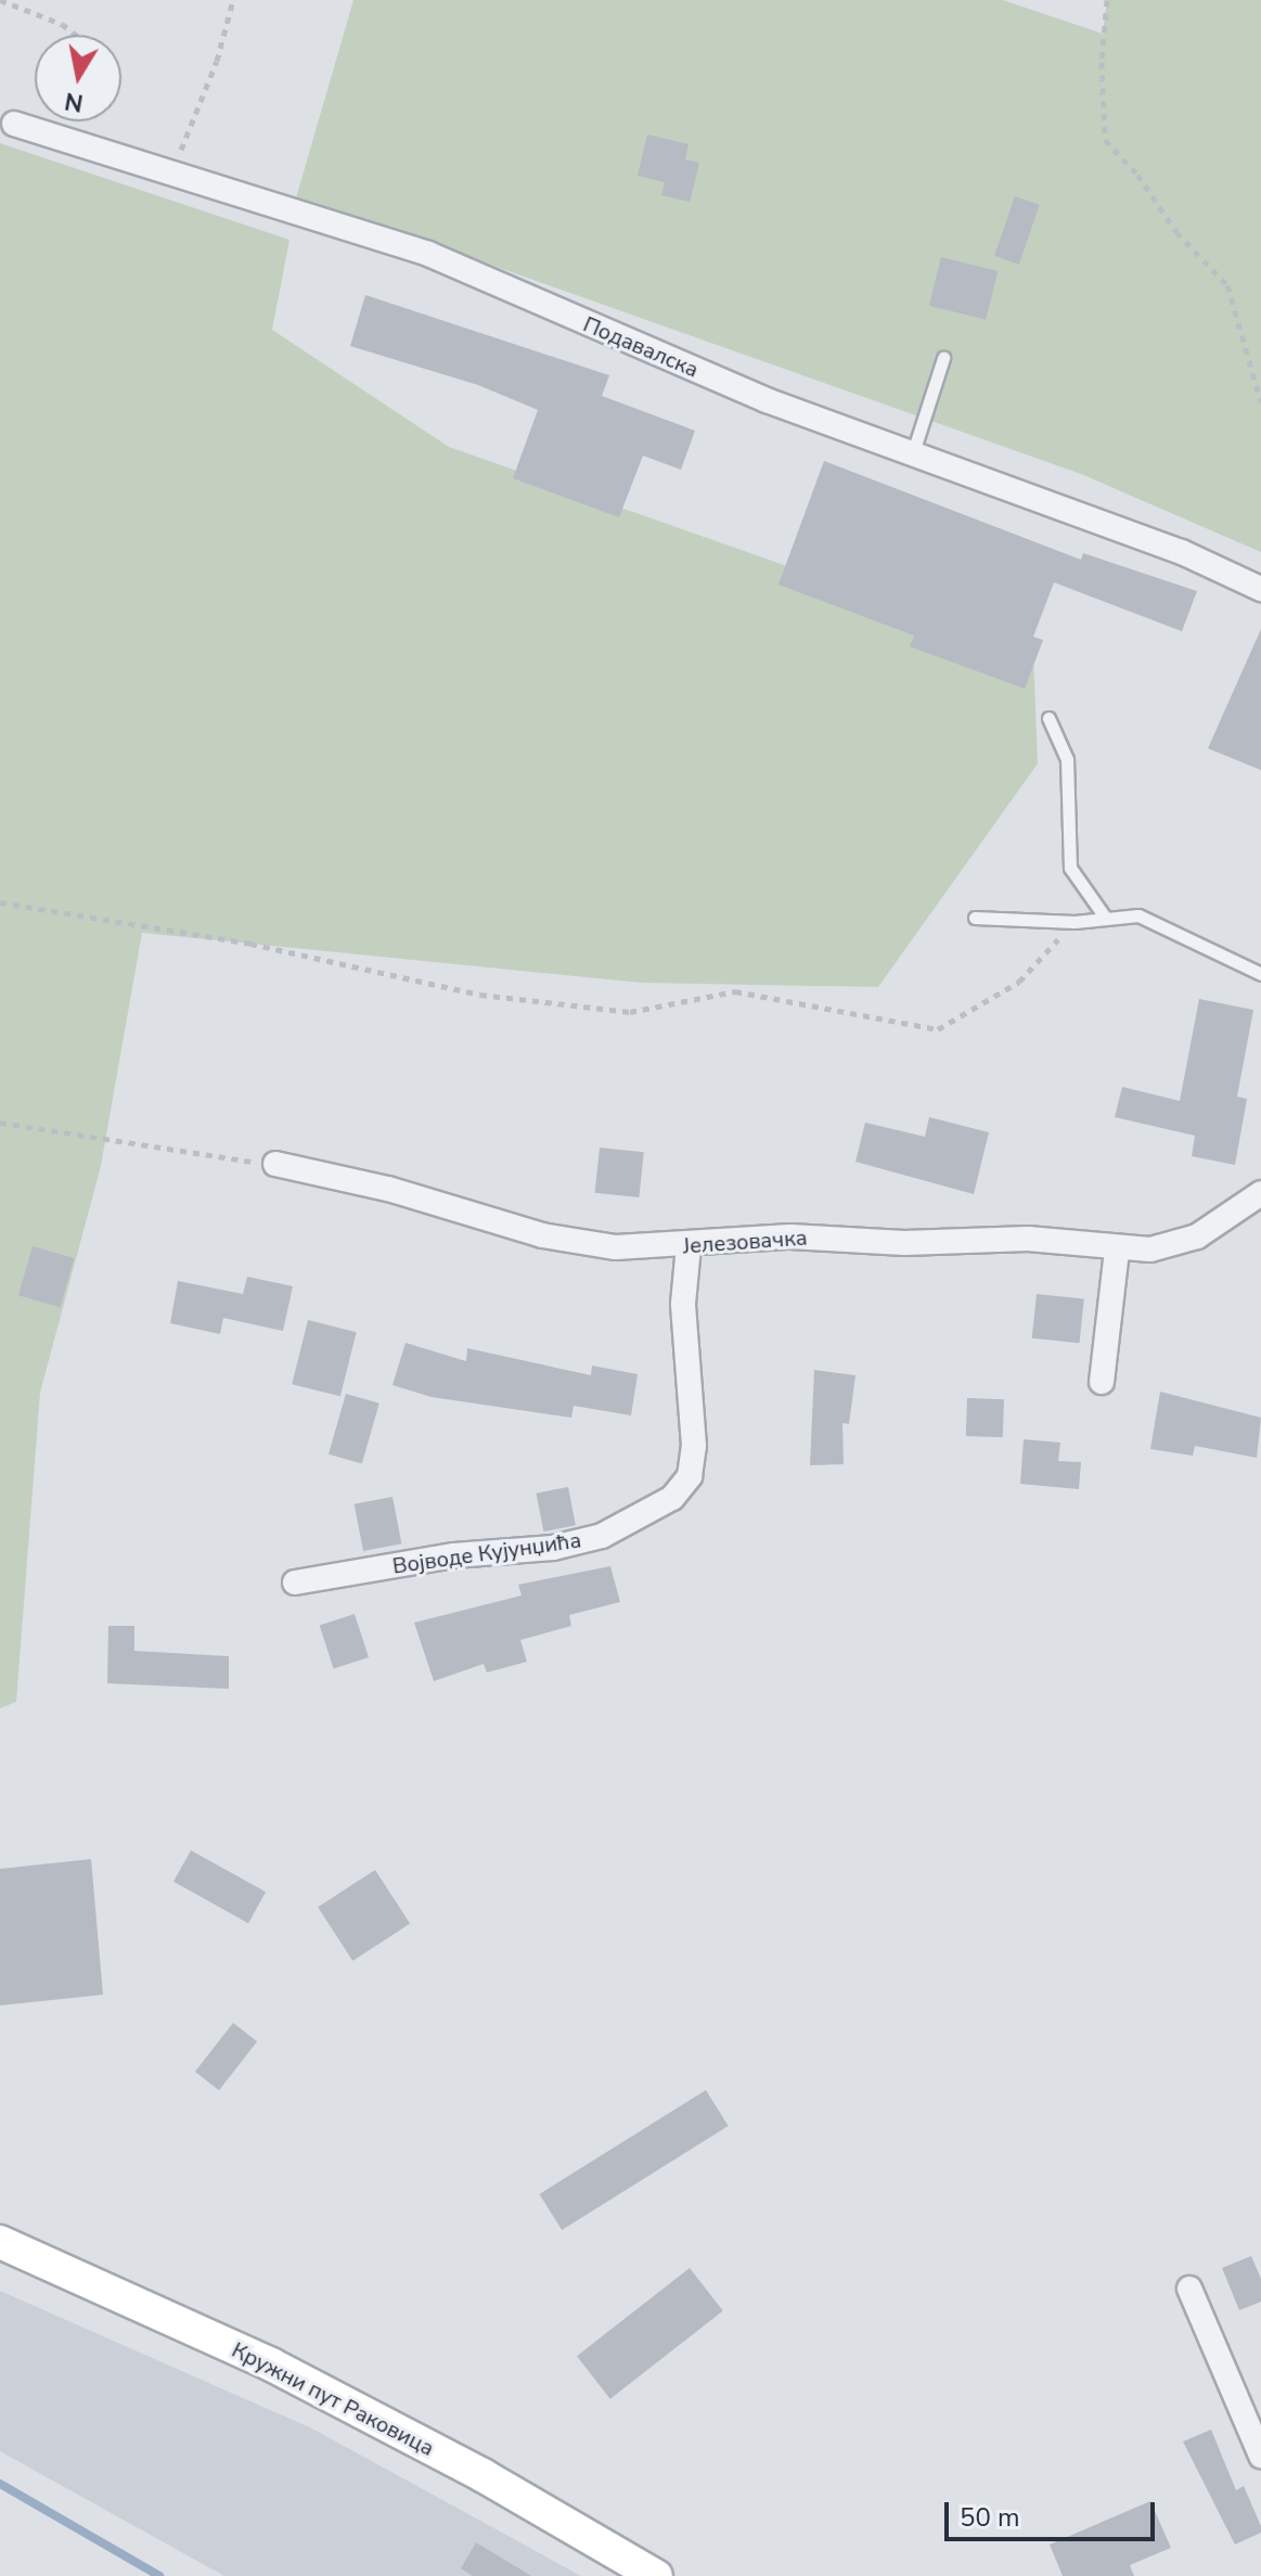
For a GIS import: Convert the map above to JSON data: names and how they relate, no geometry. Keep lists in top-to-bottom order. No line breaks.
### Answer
{"streets":{"main road":["Кружни пут Раковица"],"street":["Подавалска","Јелезовачка","Војводе Кујунџића"]},"crossings":[["Јелезовачка","Војводе Кујунџића"]],"scale_bar":"50 m","north":"bottom"}
